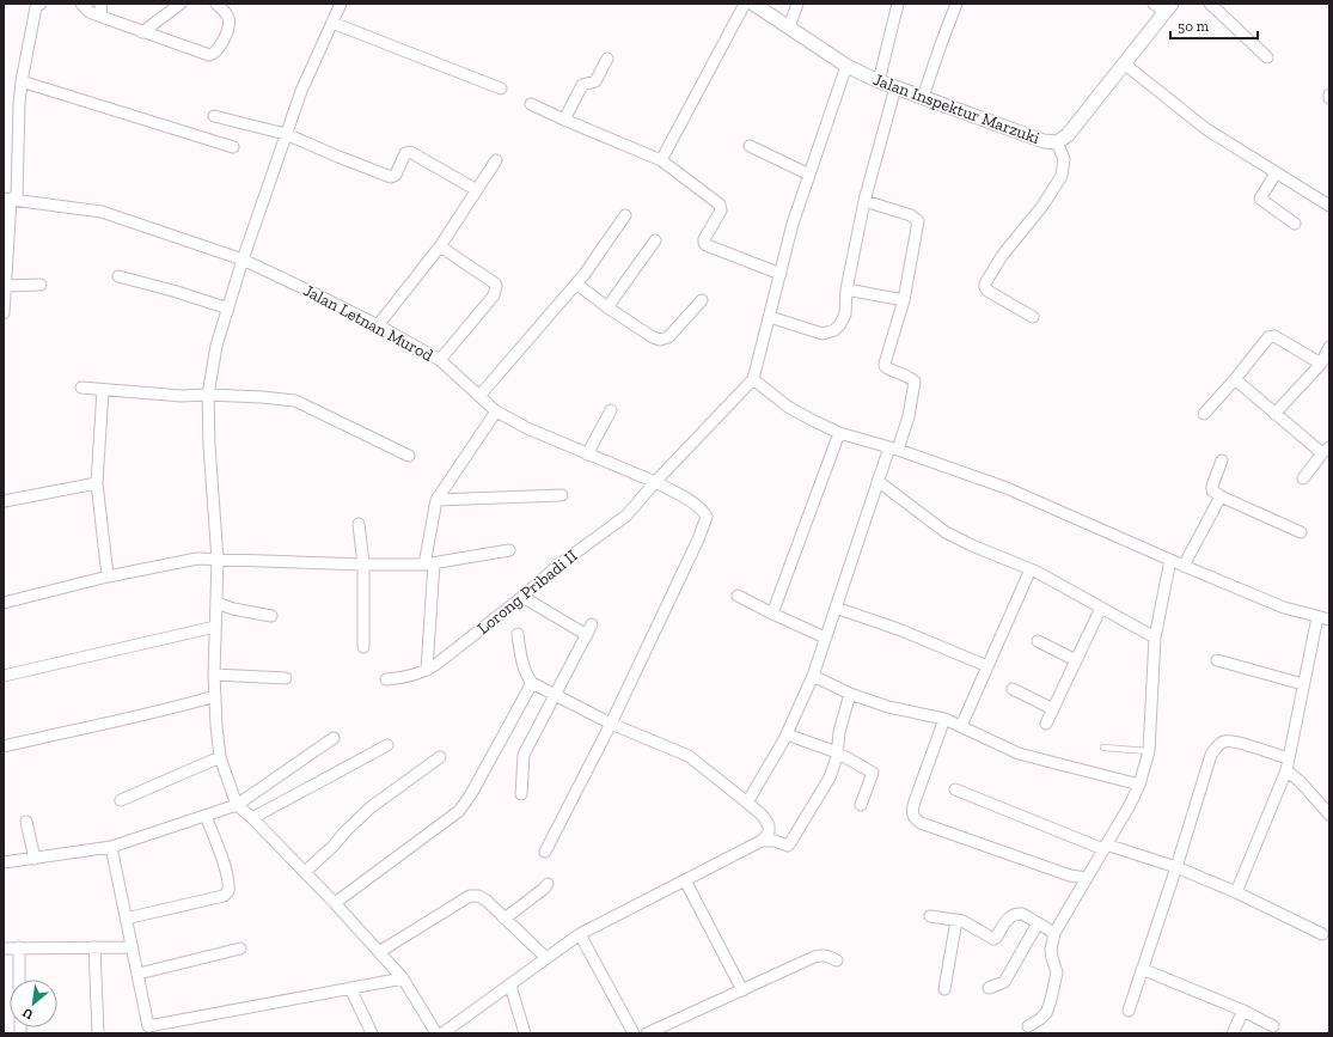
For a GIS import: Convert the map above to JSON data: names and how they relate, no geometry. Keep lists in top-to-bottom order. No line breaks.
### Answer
{"streets":{"street":["Jalan Inspektur Marzuki","Jalan Letnan Murod","Lorong Pribadi II"]},"crossings":[["Jalan Letnan Murod","Lorong Pribadi II"]],"scale_bar":"50 m","north":"bottom left"}
